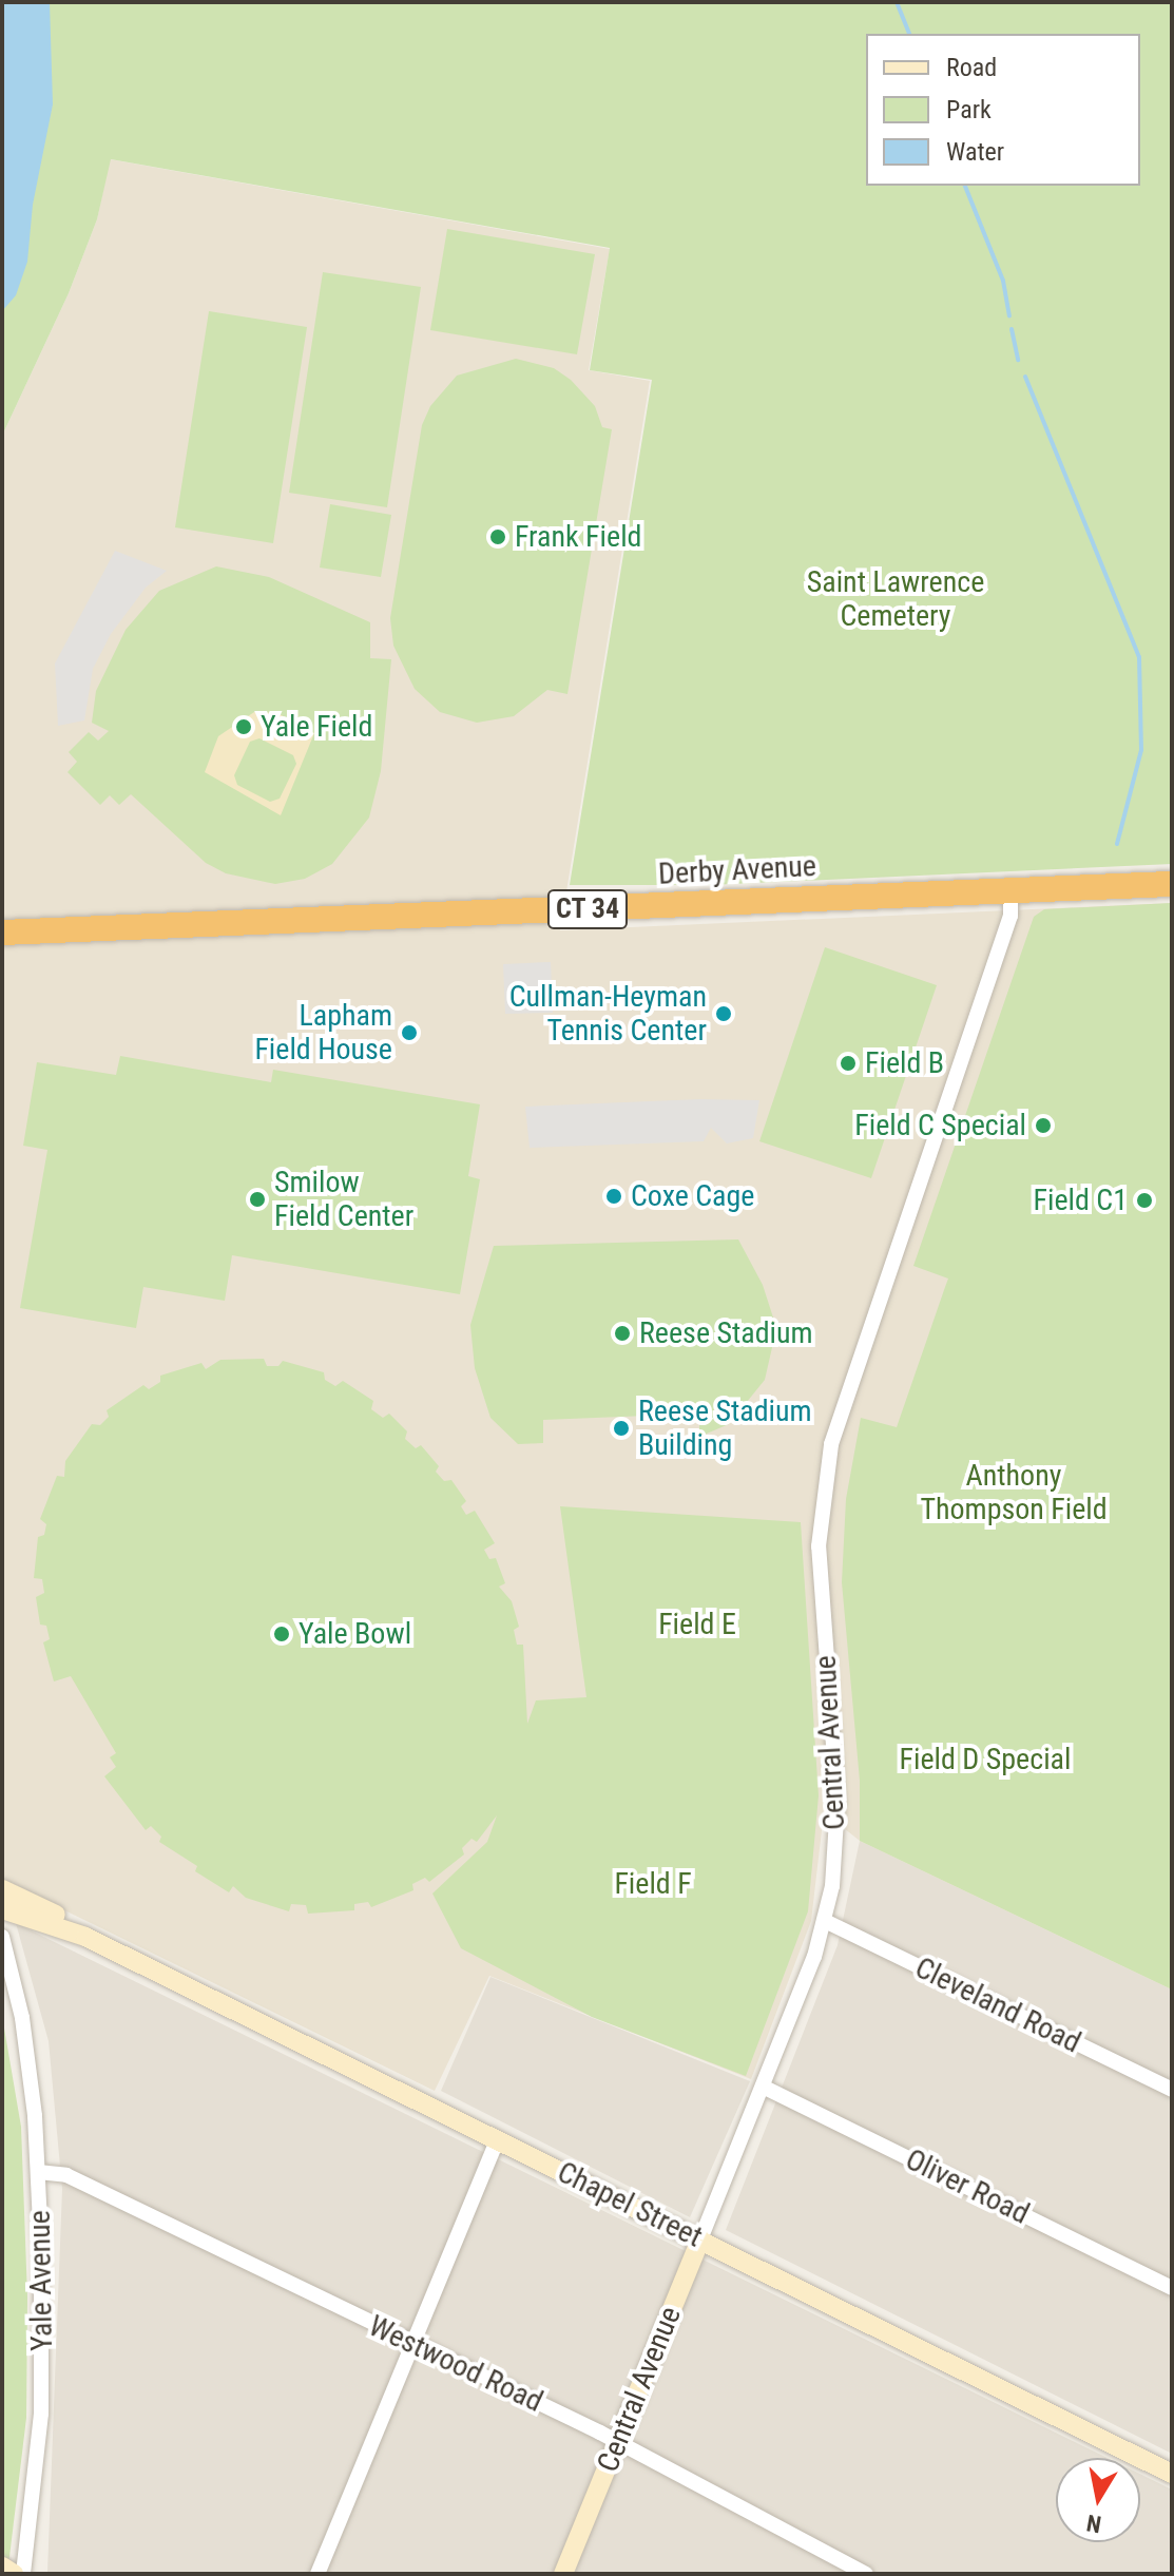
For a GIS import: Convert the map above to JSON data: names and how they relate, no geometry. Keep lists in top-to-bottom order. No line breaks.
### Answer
{"streets":{"highway":["Derby Avenue","CT 34"],"street":["Central Avenue","Cleveland Road","Oliver Road","Chapel Street","Yale Avenue","Westwood Road"]},"crossings":[["Derby Avenue","Central Avenue"],["Central Avenue","Cleveland Road"],["Central Avenue","Oliver Road"],["Central Avenue","Chapel Street"],["Central Avenue","Westwood Road"],["Yale Avenue","Westwood Road"]],"parks":["Saint Lawrence Cemetery","Anthony Thompson Field","Field E","Field D Special","Field F"],"places":["Frank Field","Yale Field","Cullman-Heyman Tennis Center","Lapham Field House","Field B","Field C Special","Coxe Cage","Smilow Field Center","Field C1","Reese Stadium","Reese Stadium Building","Yale Bowl"],"legend":["Road","Park","Water"],"north":"bottom"}
